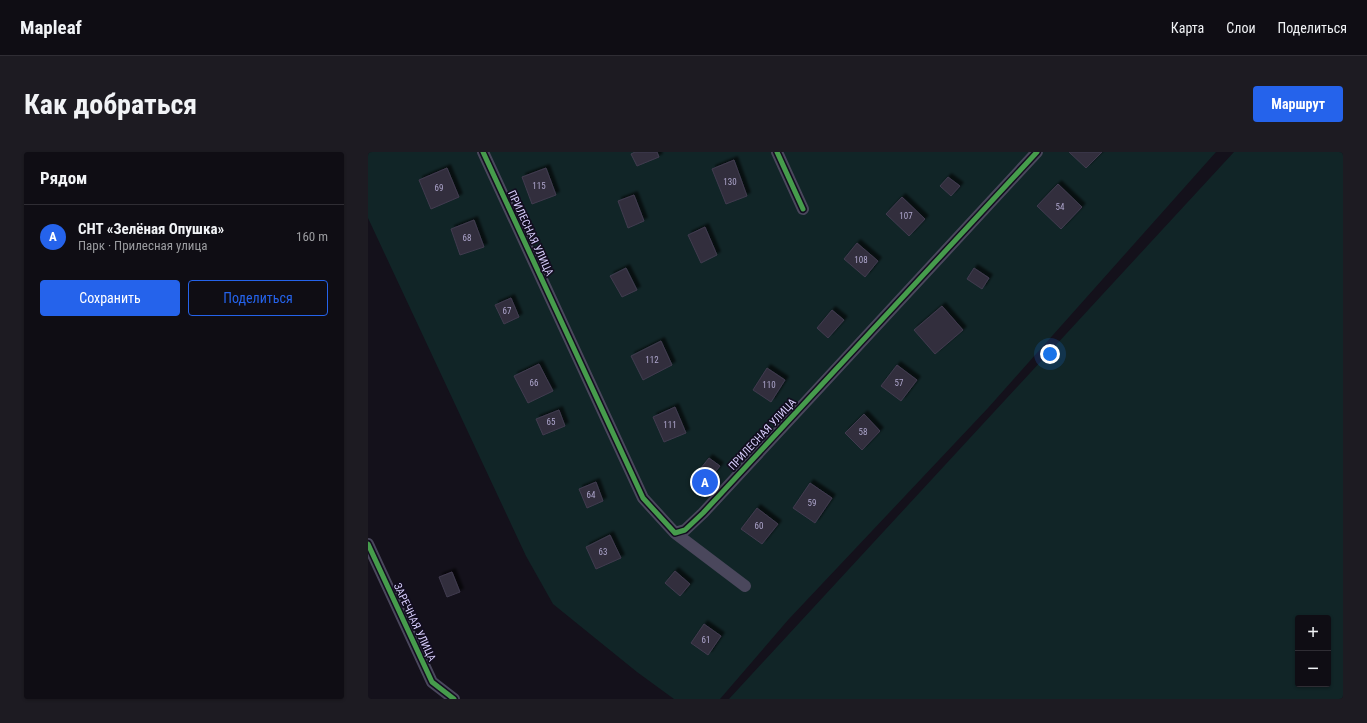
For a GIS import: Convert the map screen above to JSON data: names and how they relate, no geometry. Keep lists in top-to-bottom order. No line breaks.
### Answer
{"streets":{"street":["ПРИЛЕСНАЯ УЛИЦА","ЗАРЕЧНАЯ УЛИЦА"]},"house_numbers":["130","115","69","54","107","68","108","67","112","66","57","110","65","111","58","64","59","60","63","61"],"page":{"header":"Mapleaf","nav":["Карта","Слои","Поделиться"],"buttons":["Маршрут",["Сохранить","Поделиться"]],"title":"Как добраться","heading":"Рядом","list":[{"mark":"A","name":"СНТ «Зелёная Опушка»","note":"Парк · Прилесная улица","value":"160 m"}],"pins":"A","map_buttons":["+","−"]}}
